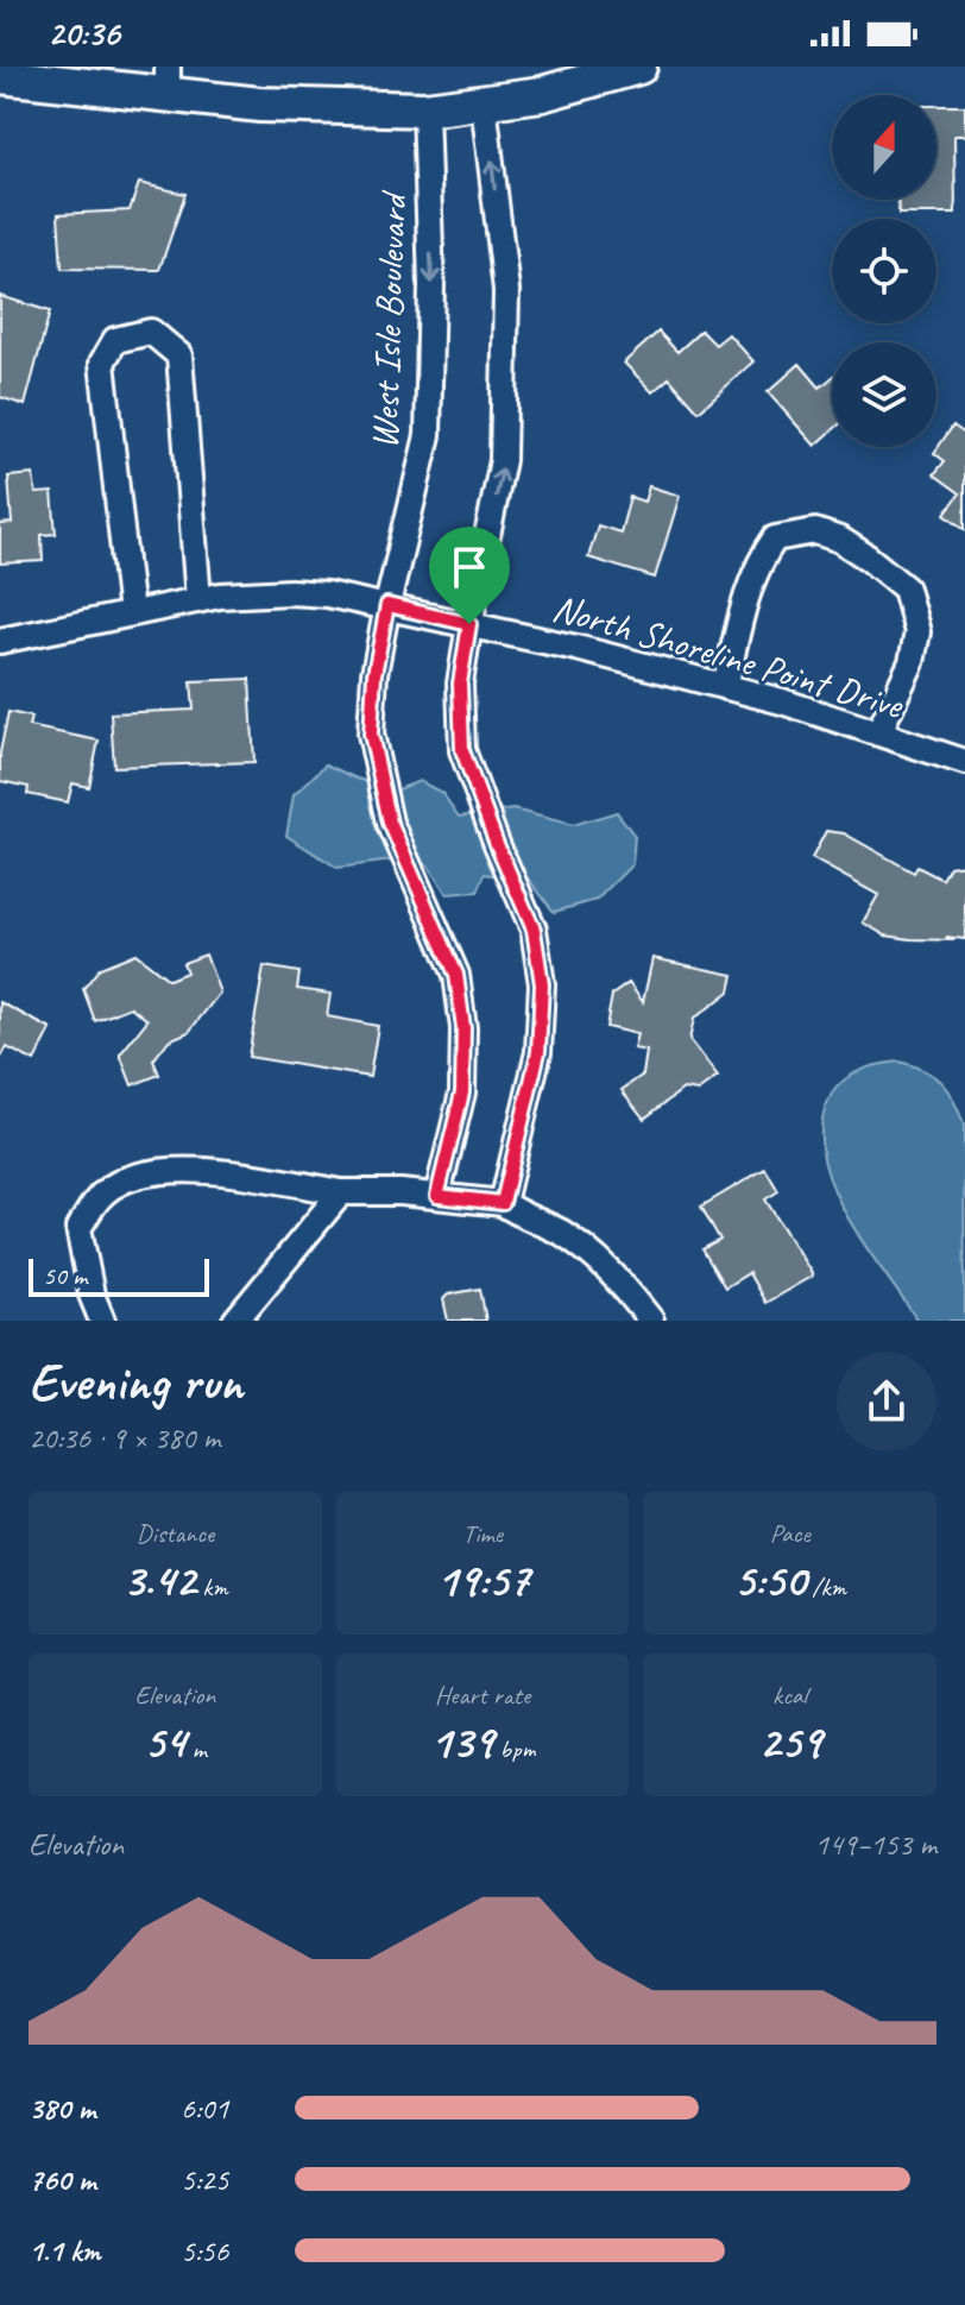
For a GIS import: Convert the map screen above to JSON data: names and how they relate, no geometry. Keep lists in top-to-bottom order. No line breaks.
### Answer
{"streets":{"street":["West Isle Boulevard","North Shoreline Point Drive"]},"crossings":[["West Isle Boulevard","North Shoreline Point Drive"]],"scale_bar":"50 m","north":"top","page":{"status":"20:36","scale":"50 m","heading":["Evening run","20:36 · 9 × 380 m"],"stats":[["Distance","3.42 km"],["Time","19:57"],["Pace","5:50 /km"],["Elevation","54 m"],["Heart rate","139 bpm"],["kcal","259"]],"chart":["Elevation","149–153 m"],"list":[{"name":"380 m","note":"6:01"},{"name":"760 m","note":"5:25"},{"name":"1.1 km","note":"5:56"}]}}
